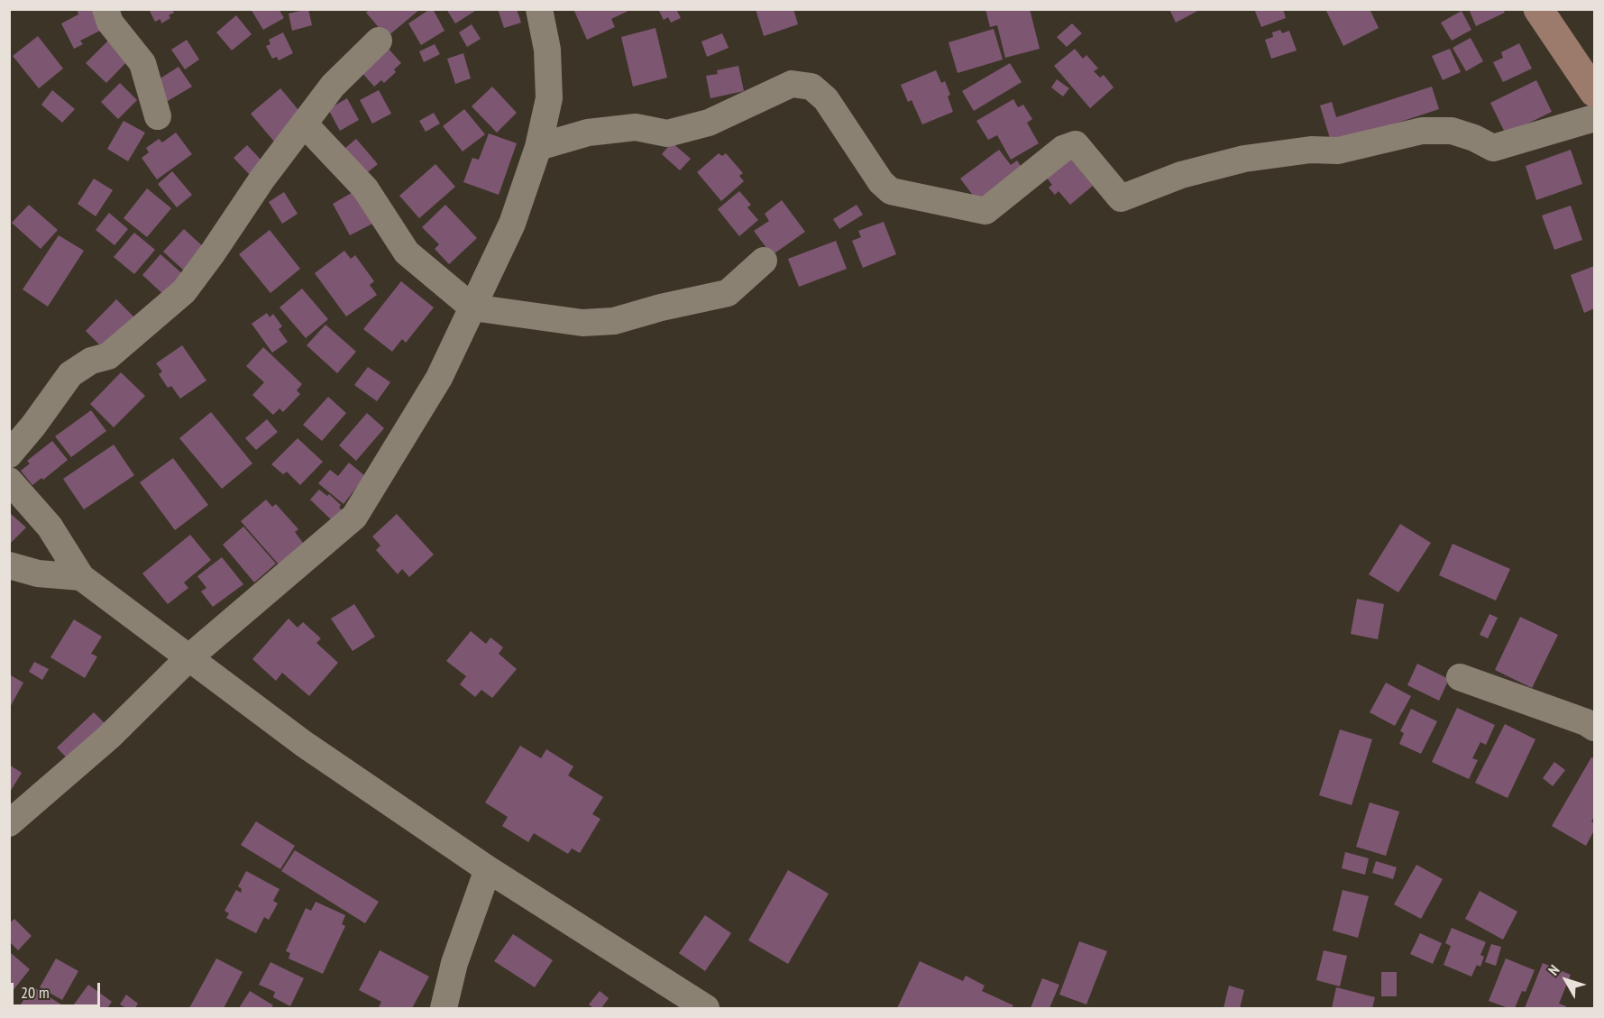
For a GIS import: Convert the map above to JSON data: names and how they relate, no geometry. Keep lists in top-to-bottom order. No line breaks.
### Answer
{"scale_bar":"20 m","north":"top left"}
